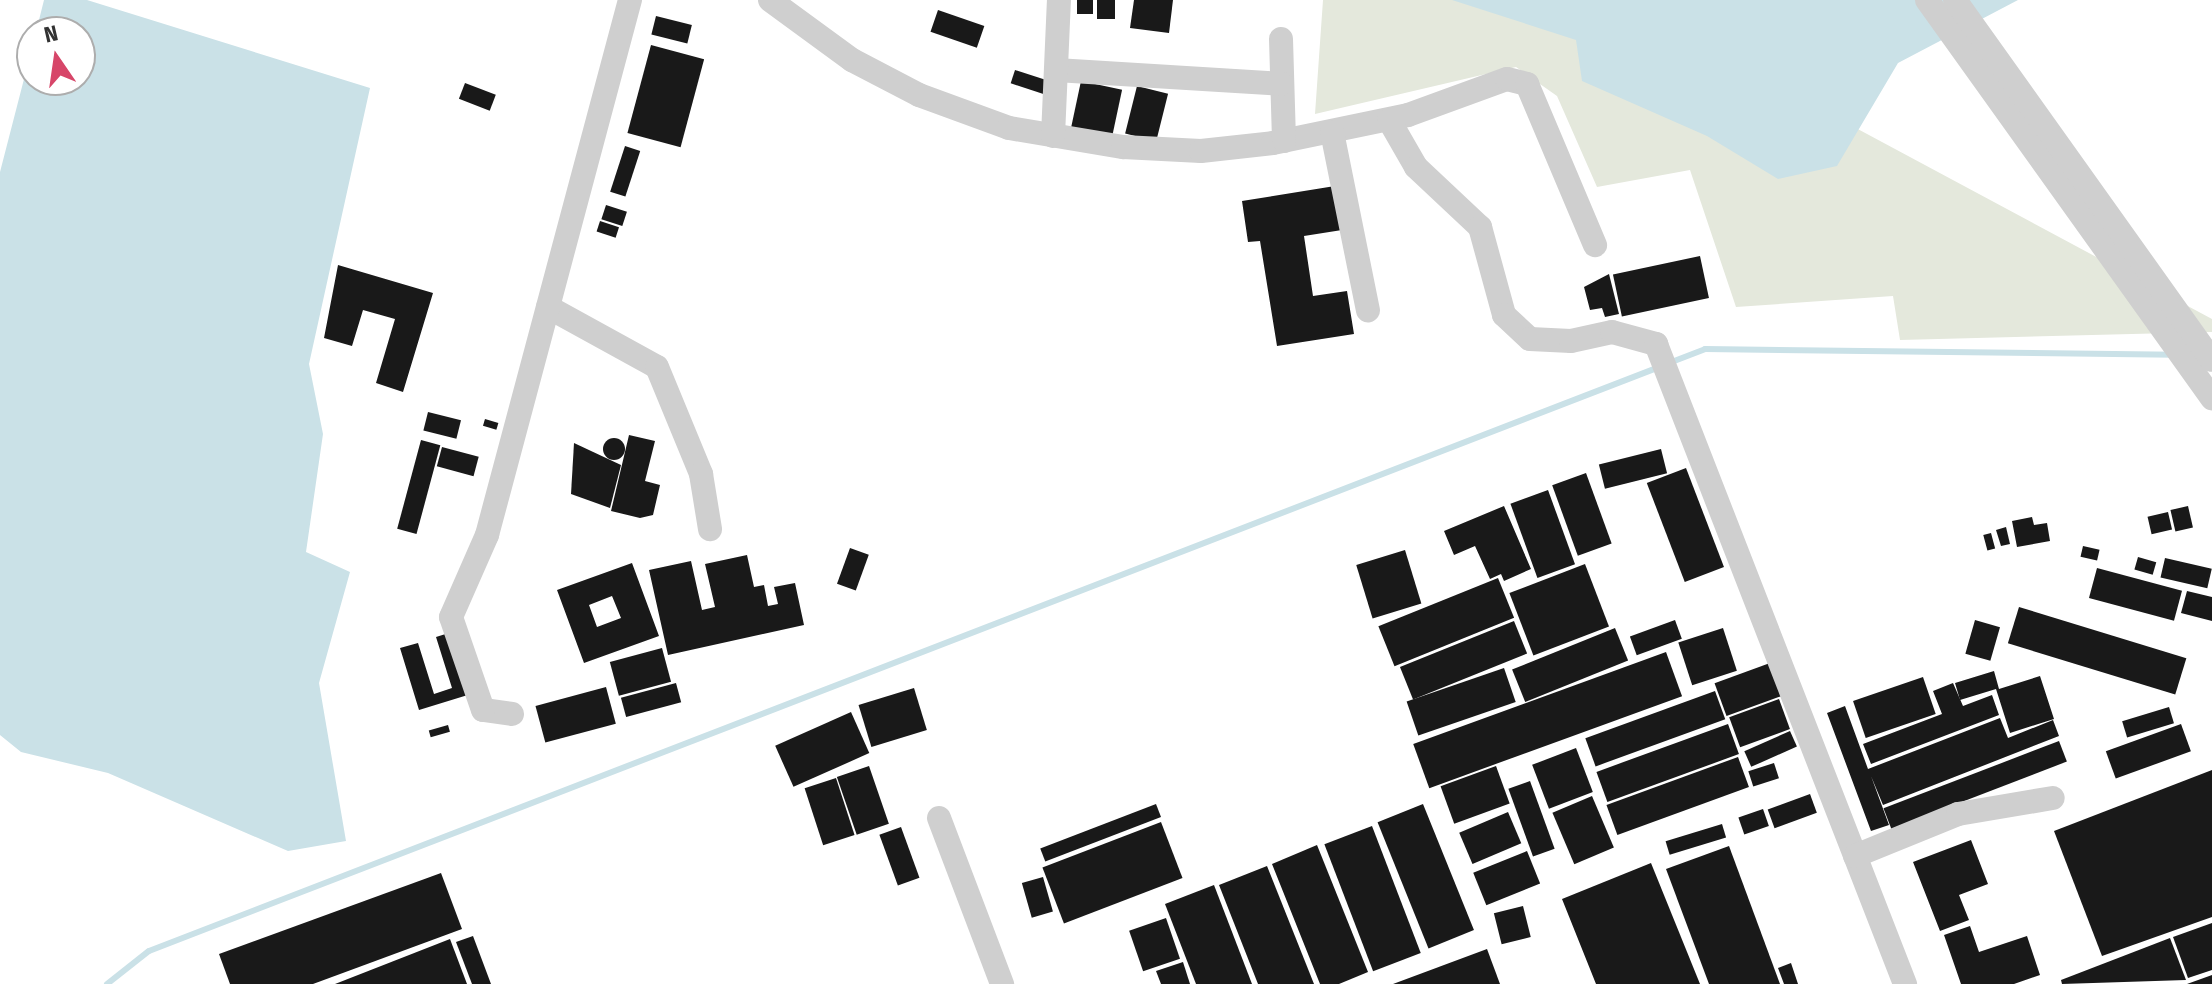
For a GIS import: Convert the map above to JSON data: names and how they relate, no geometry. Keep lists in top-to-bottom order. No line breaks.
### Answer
{"north":"top"}
